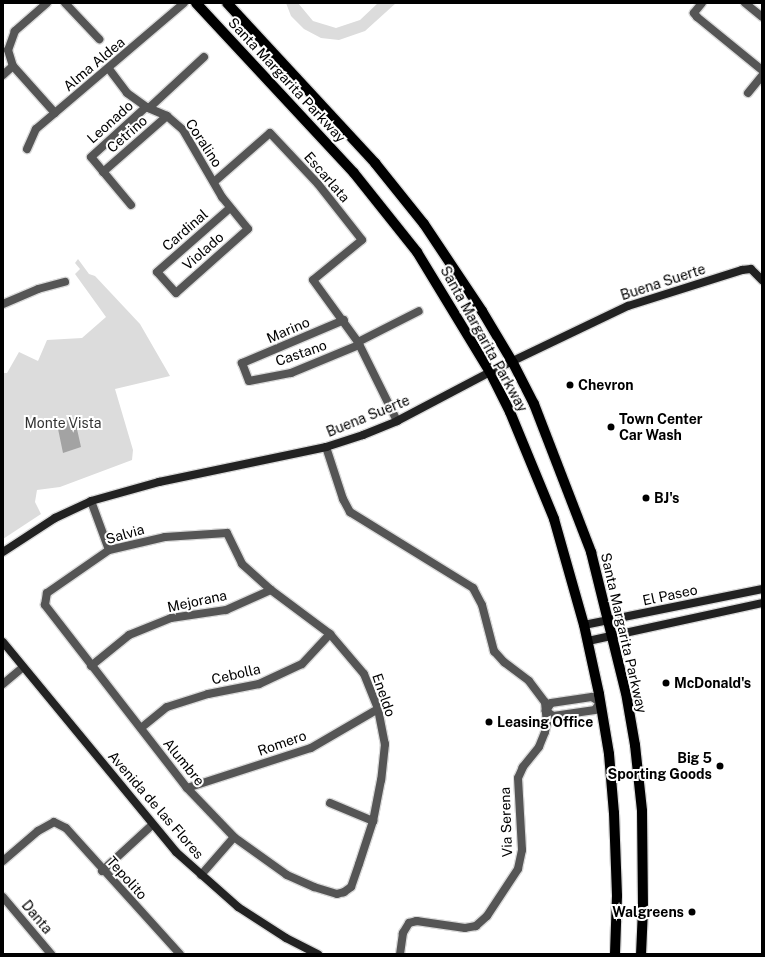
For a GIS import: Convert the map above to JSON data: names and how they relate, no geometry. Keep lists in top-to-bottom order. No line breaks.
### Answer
{"streets":{"main road":["Santa Margarita Parkway"],"street":["Alma Aldea","Leonado","Cetrino","Coralino","Escarlata","Cardinal","Violado","Buena Suerte","Marino","Castano","Salvia","El Paseo","Mejorana","Cebolla","Eneldo","Romero","Alumbre","Avenida de las Flores","Via Serena","Tepolito","Danta"]},"crossings":[["Alma Aldea","Coralino"],["Santa Margarita Parkway","Buena Suerte"],["Santa Margarita Parkway","El Paseo"],["Leonado","Cetrino"],["Leonado","Coralino"],["Cetrino","Coralino"],["Coralino","Escarlata"],["Coralino","Cardinal"],["Coralino","Violado"],["Escarlata","Marino"],["Cardinal","Violado"],["Buena Suerte","Via Serena"],["Marino","Castano"],["Salvia","Eneldo"],["Salvia","Alumbre"],["Mejorana","Eneldo"],["Mejorana","Alumbre"],["Cebolla","Eneldo"],["Cebolla","Alumbre"],["Eneldo","Romero"],["Eneldo","Alumbre"],["Romero","Alumbre"]],"parks":["Monte Vista"],"places":["Chevron","Town Center Car Wash","BJ's","McDonald's","Leasing Office","Big 5 Sporting Goods","Walgreens"]}
